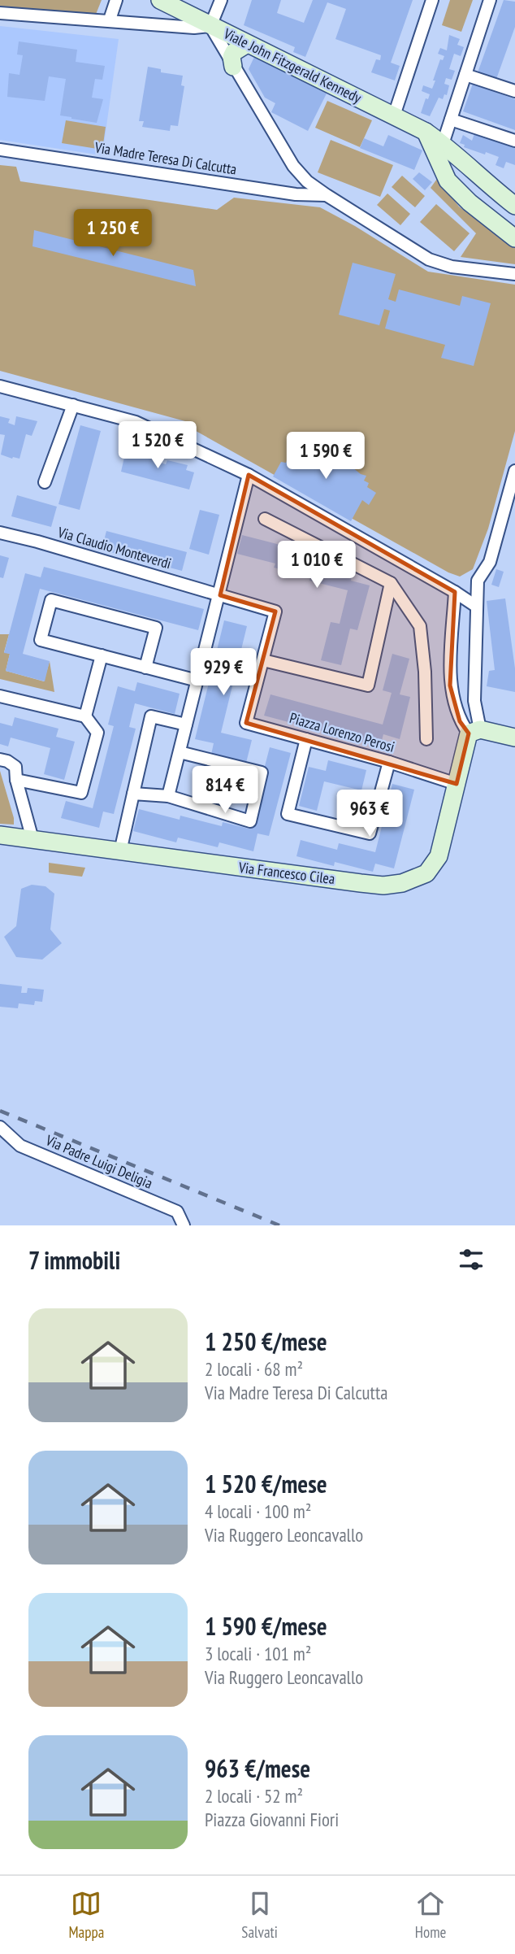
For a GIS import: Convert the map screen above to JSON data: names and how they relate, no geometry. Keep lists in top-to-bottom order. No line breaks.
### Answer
{"streets":{"street":["Viale John Fitzgerald Kennedy","Via Madre Teresa Di Calcutta","Via Claudio Monteverdi","Piazza Lorenzo Perosi","Via Francesco Cilea","Via Padre Luigi Deligia"]},"crossings":[["Via Claudio Monteverdi","Piazza Lorenzo Perosi"],["Piazza Lorenzo Perosi","Via Francesco Cilea"]],"page":{"price":["1 250 €","1 520 €","1 590 €","1 010 €","929 €","814 €","963 €"],"heading":"7 immobili","list":[{"name":"1 250 €/mese","note":"2 locali · 68 m² · Via Madre Teresa Di Calcutta"},{"name":"1 520 €/mese","note":"4 locali · 100 m² · Via Ruggero Leoncavallo"},{"name":"1 590 €/mese","note":"3 locali · 101 m² · Via Ruggero Leoncavallo"},{"name":"963 €/mese","note":"2 locali · 52 m² · Piazza Giovanni Fiori"}],"tabs":["Mappa","Salvati","Home"]}}
